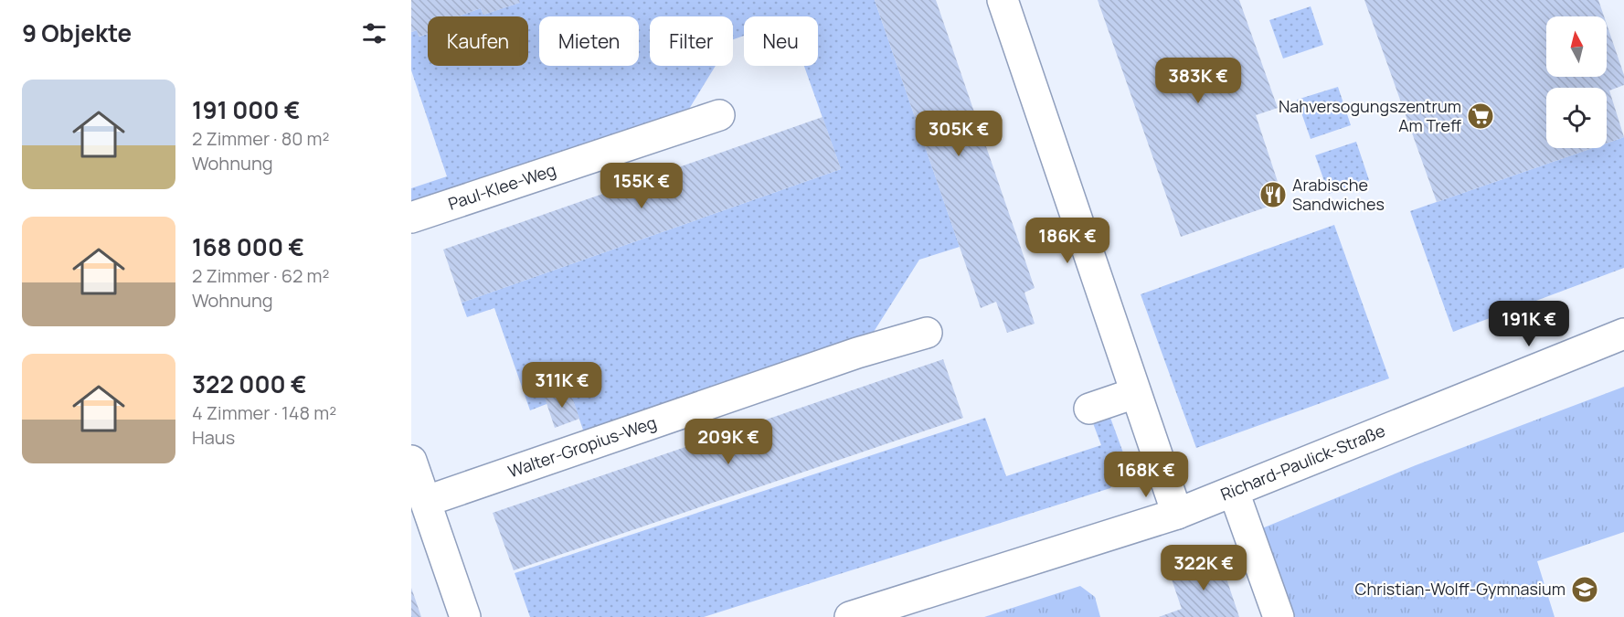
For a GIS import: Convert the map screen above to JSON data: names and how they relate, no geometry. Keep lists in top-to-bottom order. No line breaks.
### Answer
{"streets":{"street":["Paul-Klee-Weg","Walter-Gropius-Weg","Richard-Paulick-Straße"]},"places":{"supermarket":["Nahversogungszentrum Am Treff"],"restaurant":["Arabische Sandwiches"],"school or university":["Christian-Wolff-Gymnasium"]},"north":"top","page":{"heading":"9 Objekte","chip":["Kaufen","Mieten","Filter","Neu"],"price":["383K €","305K €","155K €","186K €","191K €","311K €","209K €","168K €","322K €"],"list":[{"name":"191 000 €","note":"2 Zimmer · 80 m² · Wohnung"},{"name":"168 000 €","note":"2 Zimmer · 62 m² · Wohnung"},{"name":"322 000 €","note":"4 Zimmer · 148 m² · Haus"}]}}
